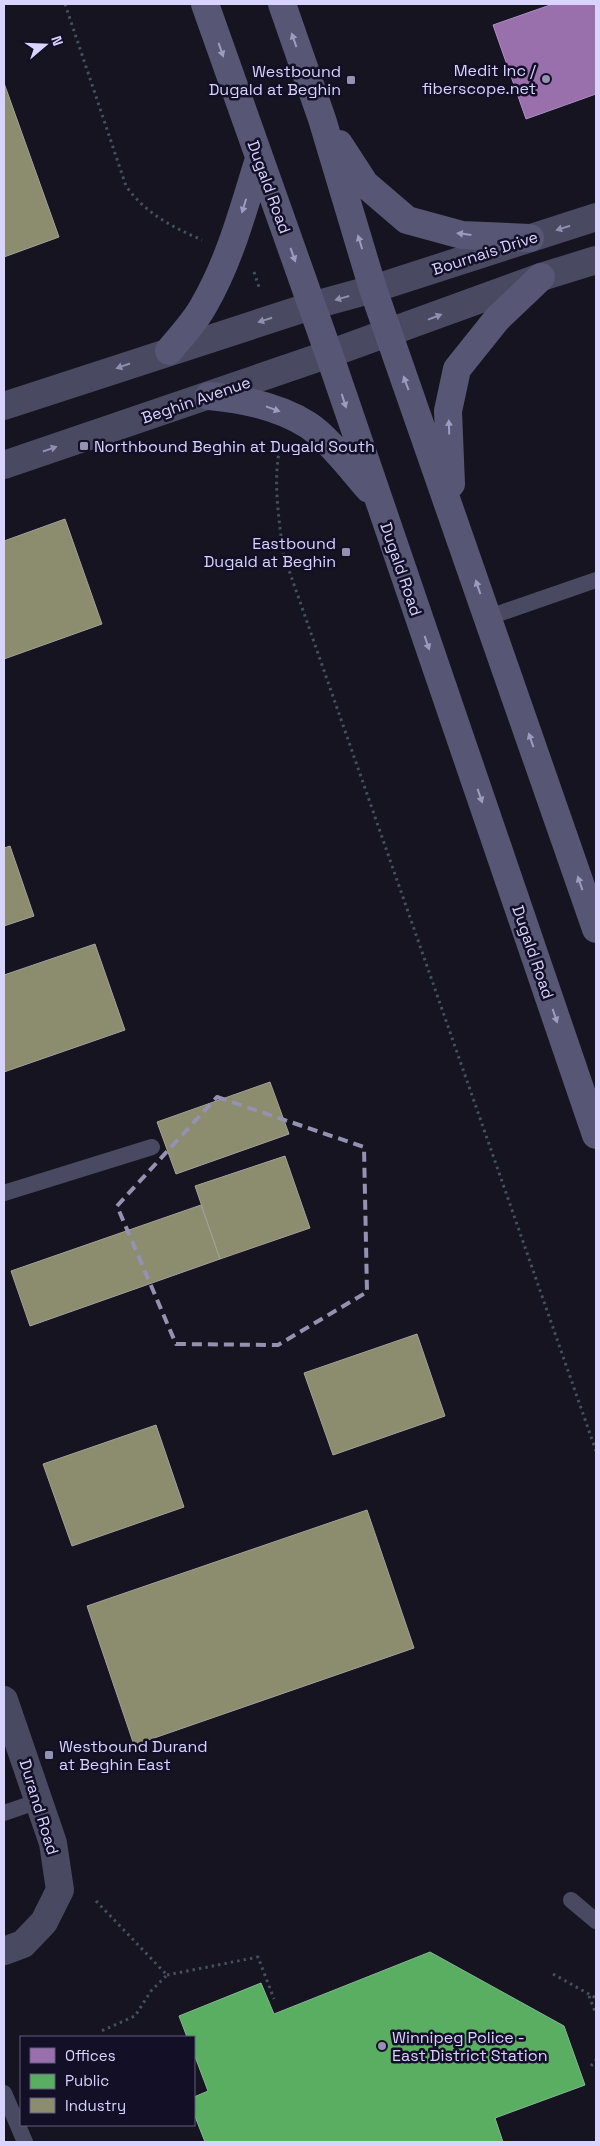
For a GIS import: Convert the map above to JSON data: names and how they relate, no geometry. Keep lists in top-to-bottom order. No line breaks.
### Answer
{"streets":{"main road":["Dugald Road"],"street":["Bournais Drive","Beghin Avenue","Durand Road"]},"crossings":[["Dugald Road","Beghin Avenue"]],"places":{"other":["Medit Inc / fiberscope.net","Winnipeg Police - East District Station"],"transit":["Westbound Dugald at Beghin","Northbound Beghin at Dugald South","Eastbound Dugald at Beghin","Westbound Durand at Beghin East"]},"legend":["Offices","Public","Industry"],"north":"right"}
